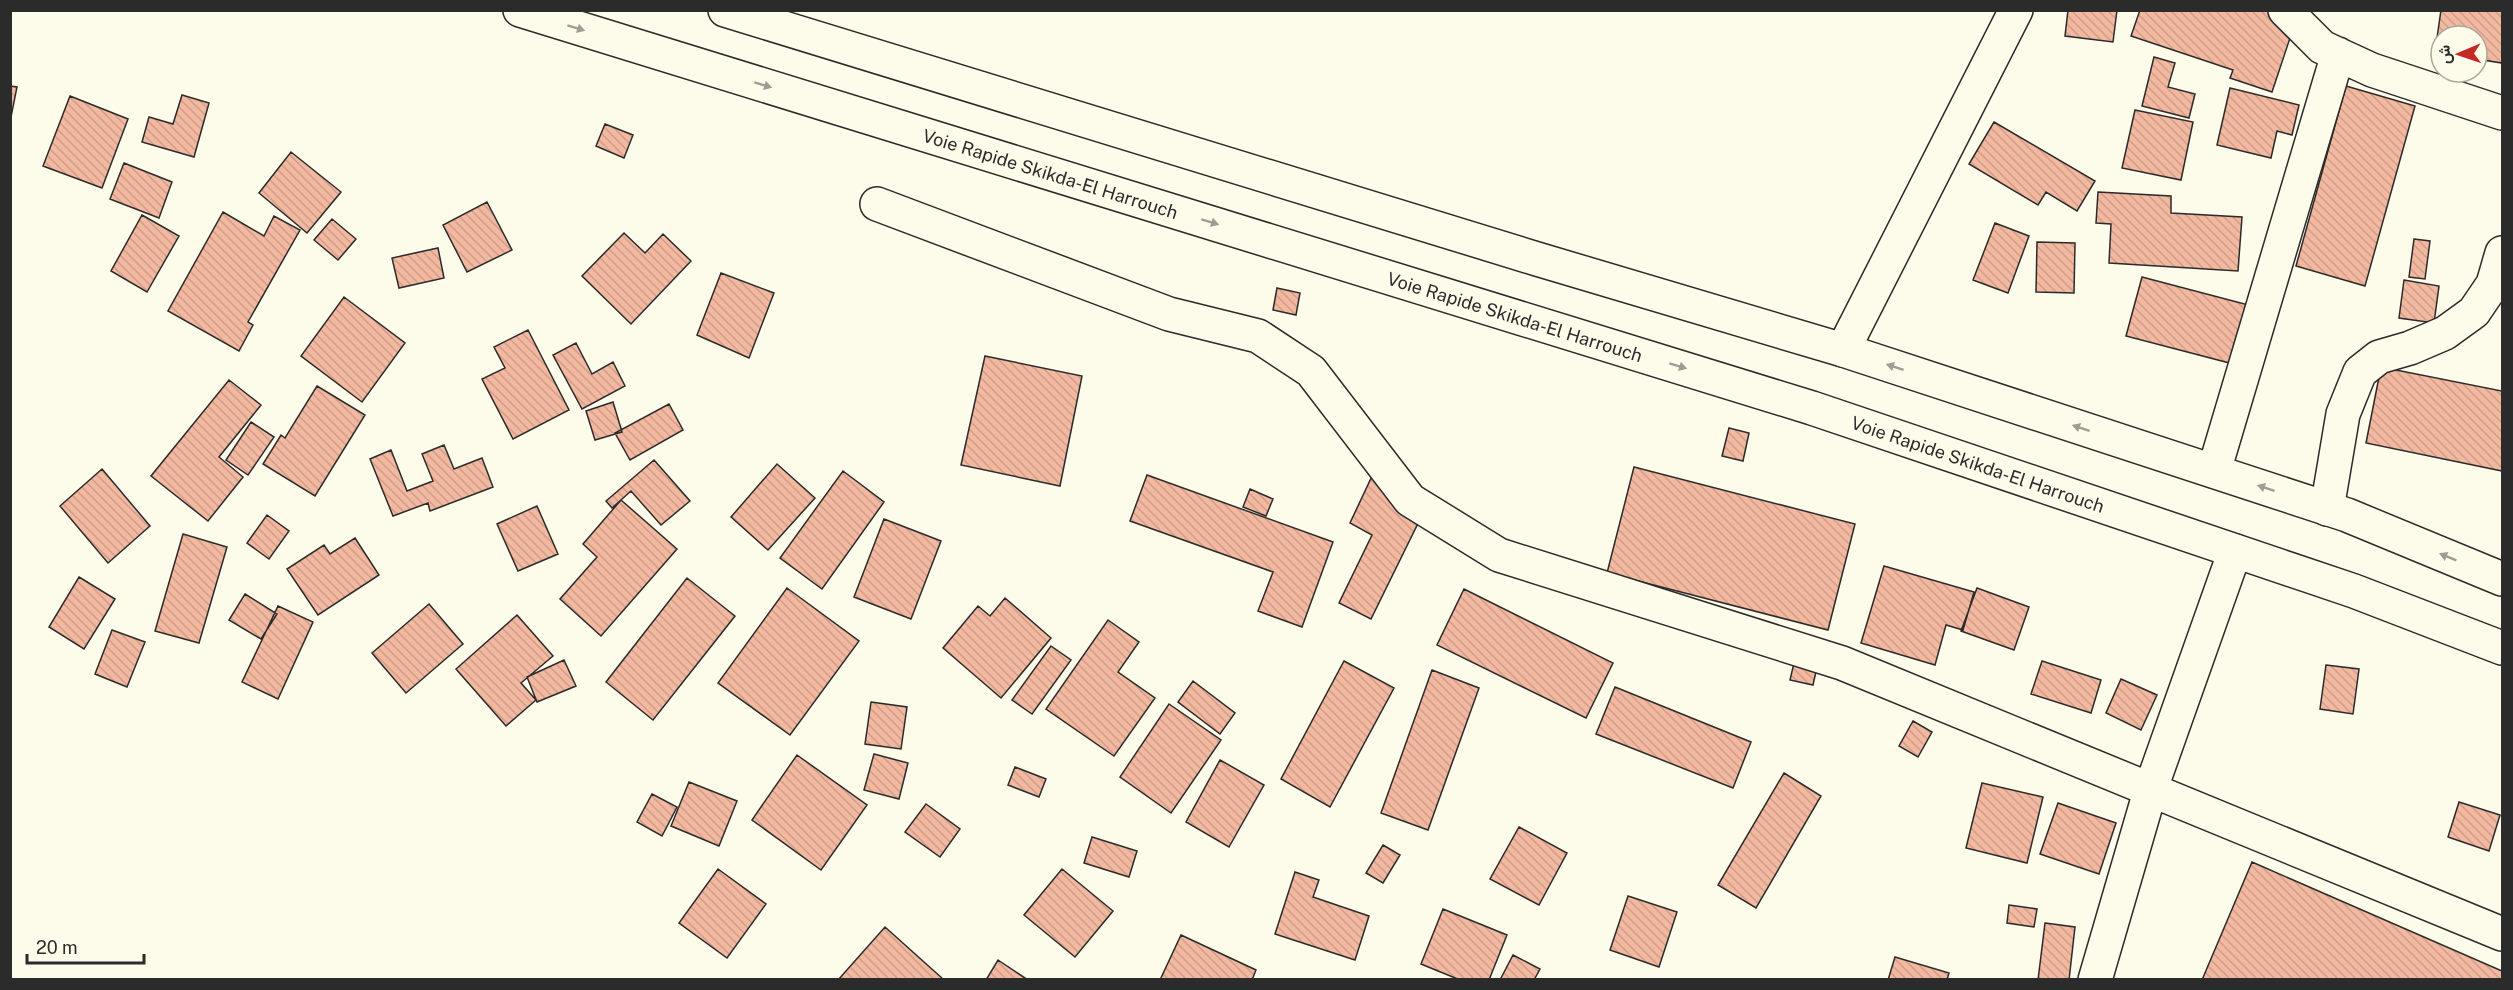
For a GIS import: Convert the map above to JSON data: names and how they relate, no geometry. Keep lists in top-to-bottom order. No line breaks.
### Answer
{"streets":{"main road":["Voie Rapide Skikda-El Harrouch"]},"scale_bar":"20 m","north":"left"}
